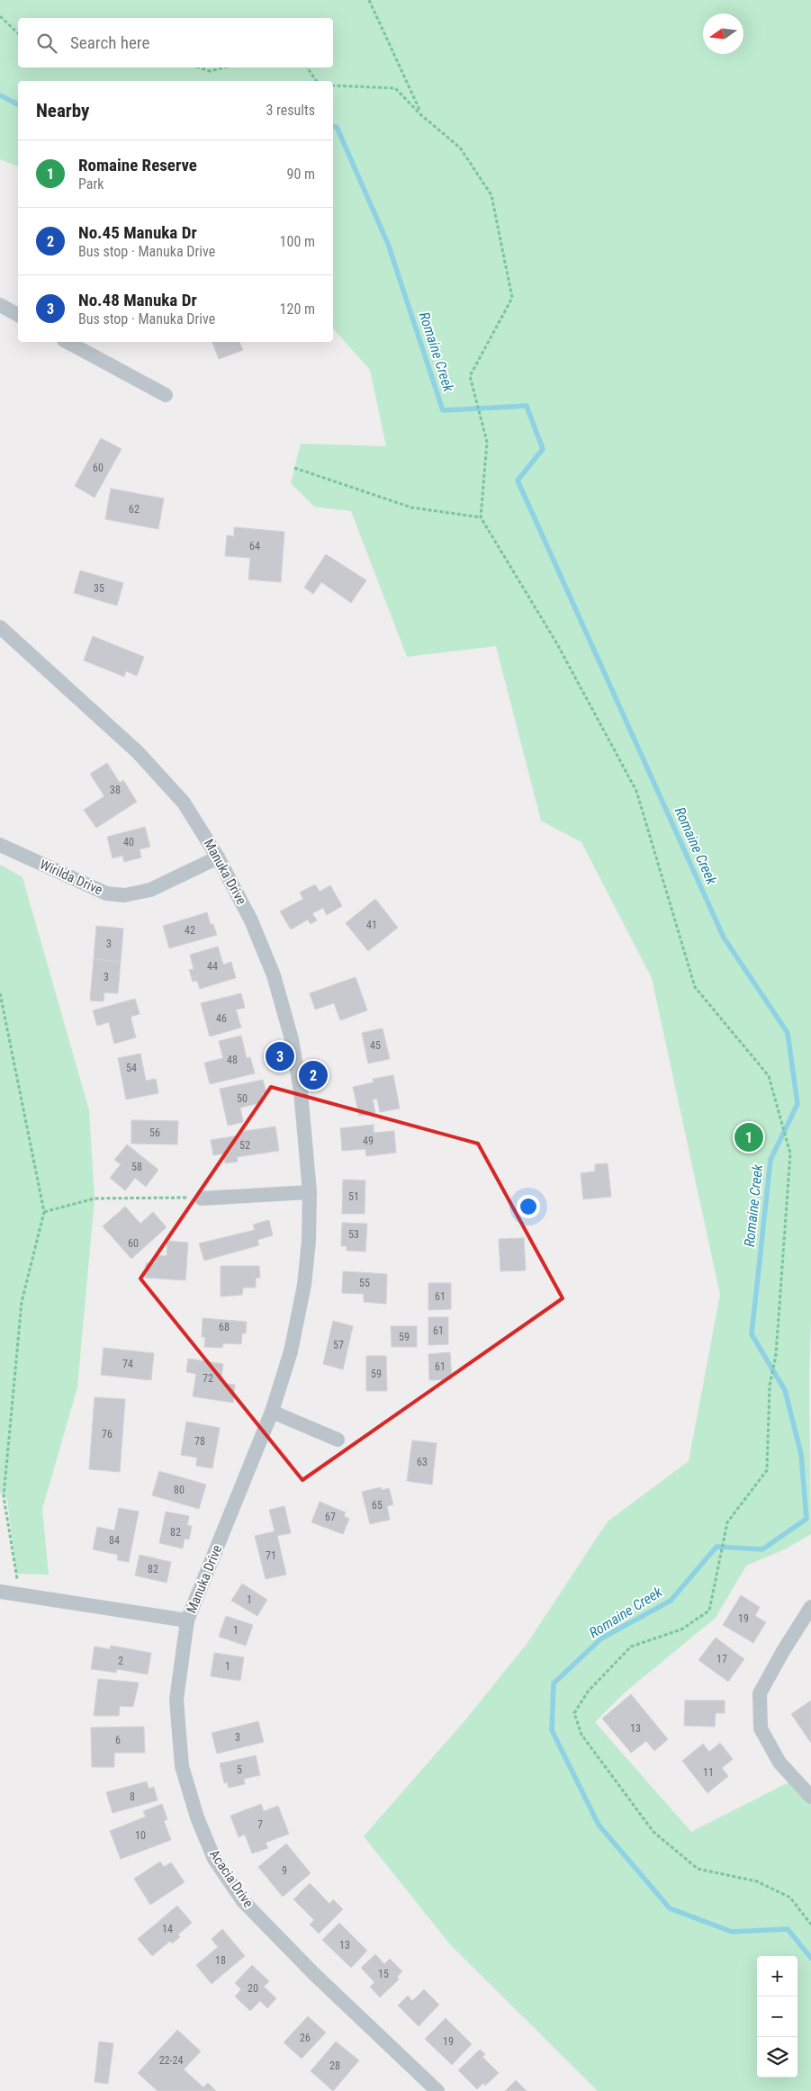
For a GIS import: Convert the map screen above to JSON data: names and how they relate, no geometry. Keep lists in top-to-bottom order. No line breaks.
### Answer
{"streets":{"street":["Manuka Drive","Wirilda Drive","Acacia Drive"]},"crossings":[["Manuka Drive","Wirilda Drive"],["Manuka Drive","Acacia Drive"]],"water":["Romaine Creek"],"house_numbers":["60","62","64","35","38","40","41","42","3","44","3","46","45","48","54","50","56","49","52","58","51","53","60","55","61","68","61","59","57","74","61","59","72","76","78","63","80","65","67","82","84","71","82","1","19","1","17","2","1","13","3","6","5","11","8","7","10","9","14","13","18","15","20","26","19","22-24","28"],"north":"left","page":{"search":"Search here","heading":["Nearby","3 results"],"list":[{"mark":"1","name":"Romaine Reserve","note":"Park","value":"90 m"},{"mark":"2","name":"No.45 Manuka Dr","note":"Bus stop · Manuka Drive","value":"100 m"},{"mark":"3","name":"No.48 Manuka Dr","note":"Bus stop · Manuka Drive","value":"120 m"}],"pins":["3","2","1"],"map_buttons":["+","−"]}}
